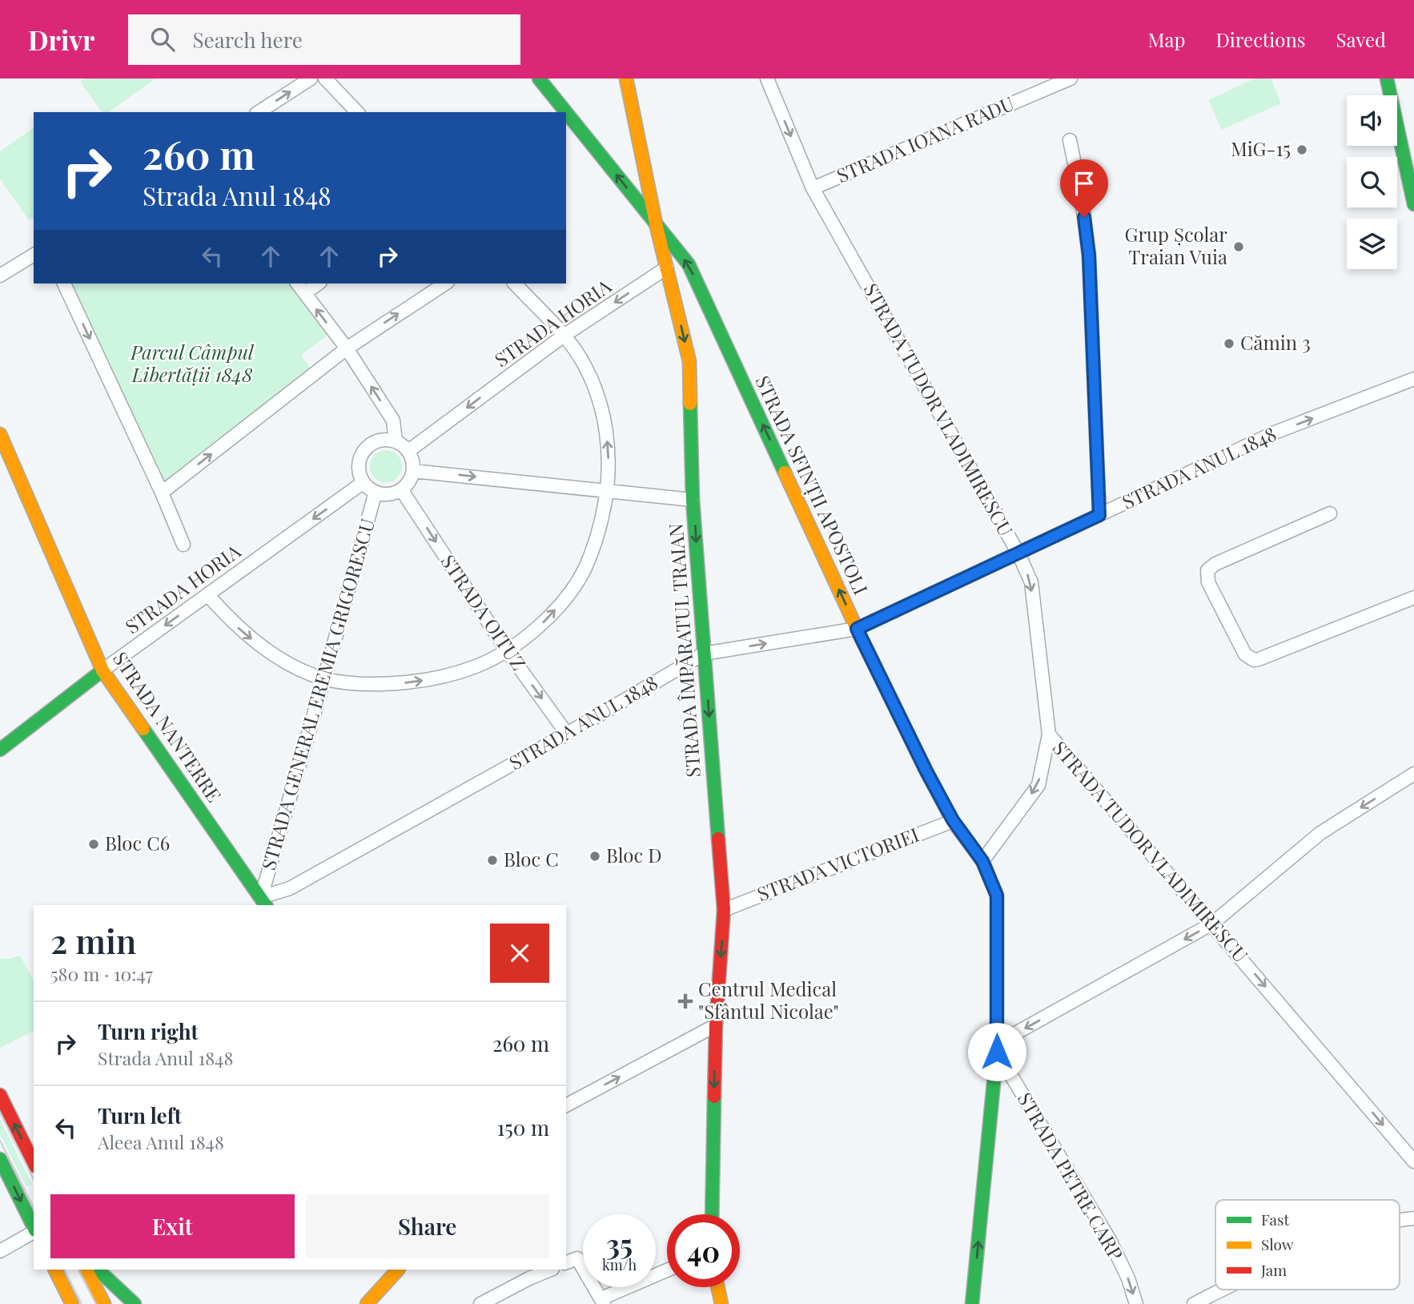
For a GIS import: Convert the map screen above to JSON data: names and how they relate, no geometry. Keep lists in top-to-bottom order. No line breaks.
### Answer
{"streets":{"street":["STRADA IOANA RADU","STRADA HORIA","STRADA TUDOR VLADIMIRESCU","STRADA ANUL 1848","STRADA SFINȚII APOSTOLI","STRADA OITUZ","STRADA ÎMPĂRATUL TRAIAN","STRADA GENERAL EREMIA GRIGORESCU","STRADA NANTERRE","STRADA VICTORIEI","STRADA PETRE CARP"]},"crossings":[["STRADA IOANA RADU","STRADA TUDOR VLADIMIRESCU"],["STRADA HORIA","STRADA OITUZ"],["STRADA HORIA","STRADA ÎMPĂRATUL TRAIAN"],["STRADA HORIA","STRADA GENERAL EREMIA GRIGORESCU"],["STRADA HORIA","STRADA NANTERRE"],["STRADA TUDOR VLADIMIRESCU","STRADA ANUL 1848"],["STRADA ANUL 1848","STRADA SFINȚII APOSTOLI"],["STRADA ANUL 1848","STRADA OITUZ"],["STRADA ANUL 1848","STRADA ÎMPĂRATUL TRAIAN"],["STRADA ANUL 1848","STRADA GENERAL EREMIA GRIGORESCU"],["STRADA ANUL 1848","STRADA NANTERRE"],["STRADA SFINȚII APOSTOLI","STRADA ÎMPĂRATUL TRAIAN"],["STRADA SFINȚII APOSTOLI","STRADA VICTORIEI"],["STRADA SFINȚII APOSTOLI","STRADA PETRE CARP"],["STRADA OITUZ","STRADA GENERAL EREMIA GRIGORESCU"],["STRADA ÎMPĂRATUL TRAIAN","STRADA VICTORIEI"],["STRADA GENERAL EREMIA GRIGORESCU","STRADA NANTERRE"]],"one_way":["STRADA HORIA","STRADA TUDOR VLADIMIRESCU","STRADA ANUL 1848","STRADA SFINȚII APOSTOLI","STRADA OITUZ","STRADA ÎMPĂRATUL TRAIAN","STRADA PETRE CARP"],"parks":["Parcul Câmpul Libertății 1848"],"places":{"other":["MiG-15","Grup Școlar Traian Vuia","Cămin 3","Bloc C6","Bloc D","Bloc C"],"health":["Centrul Medical \"Sfântul Nicolae\""]},"legend":["Fast","Slow","Jam"],"page":{"header":"Drivr","search":"Search here","nav":["Map","Directions","Saved"],"turn":["260 m","Strada Anul 1848"],"heading":["2 min","580 m · 10:47"],"list":[{"name":"Turn right","note":"Strada Anul 1848","value":"260 m"},{"name":"Turn left","note":"Aleea Anul 1848","value":"150 m"}],"buttons":["Exit","Share"],"speed":"35 km/h","limit":"40"}}
